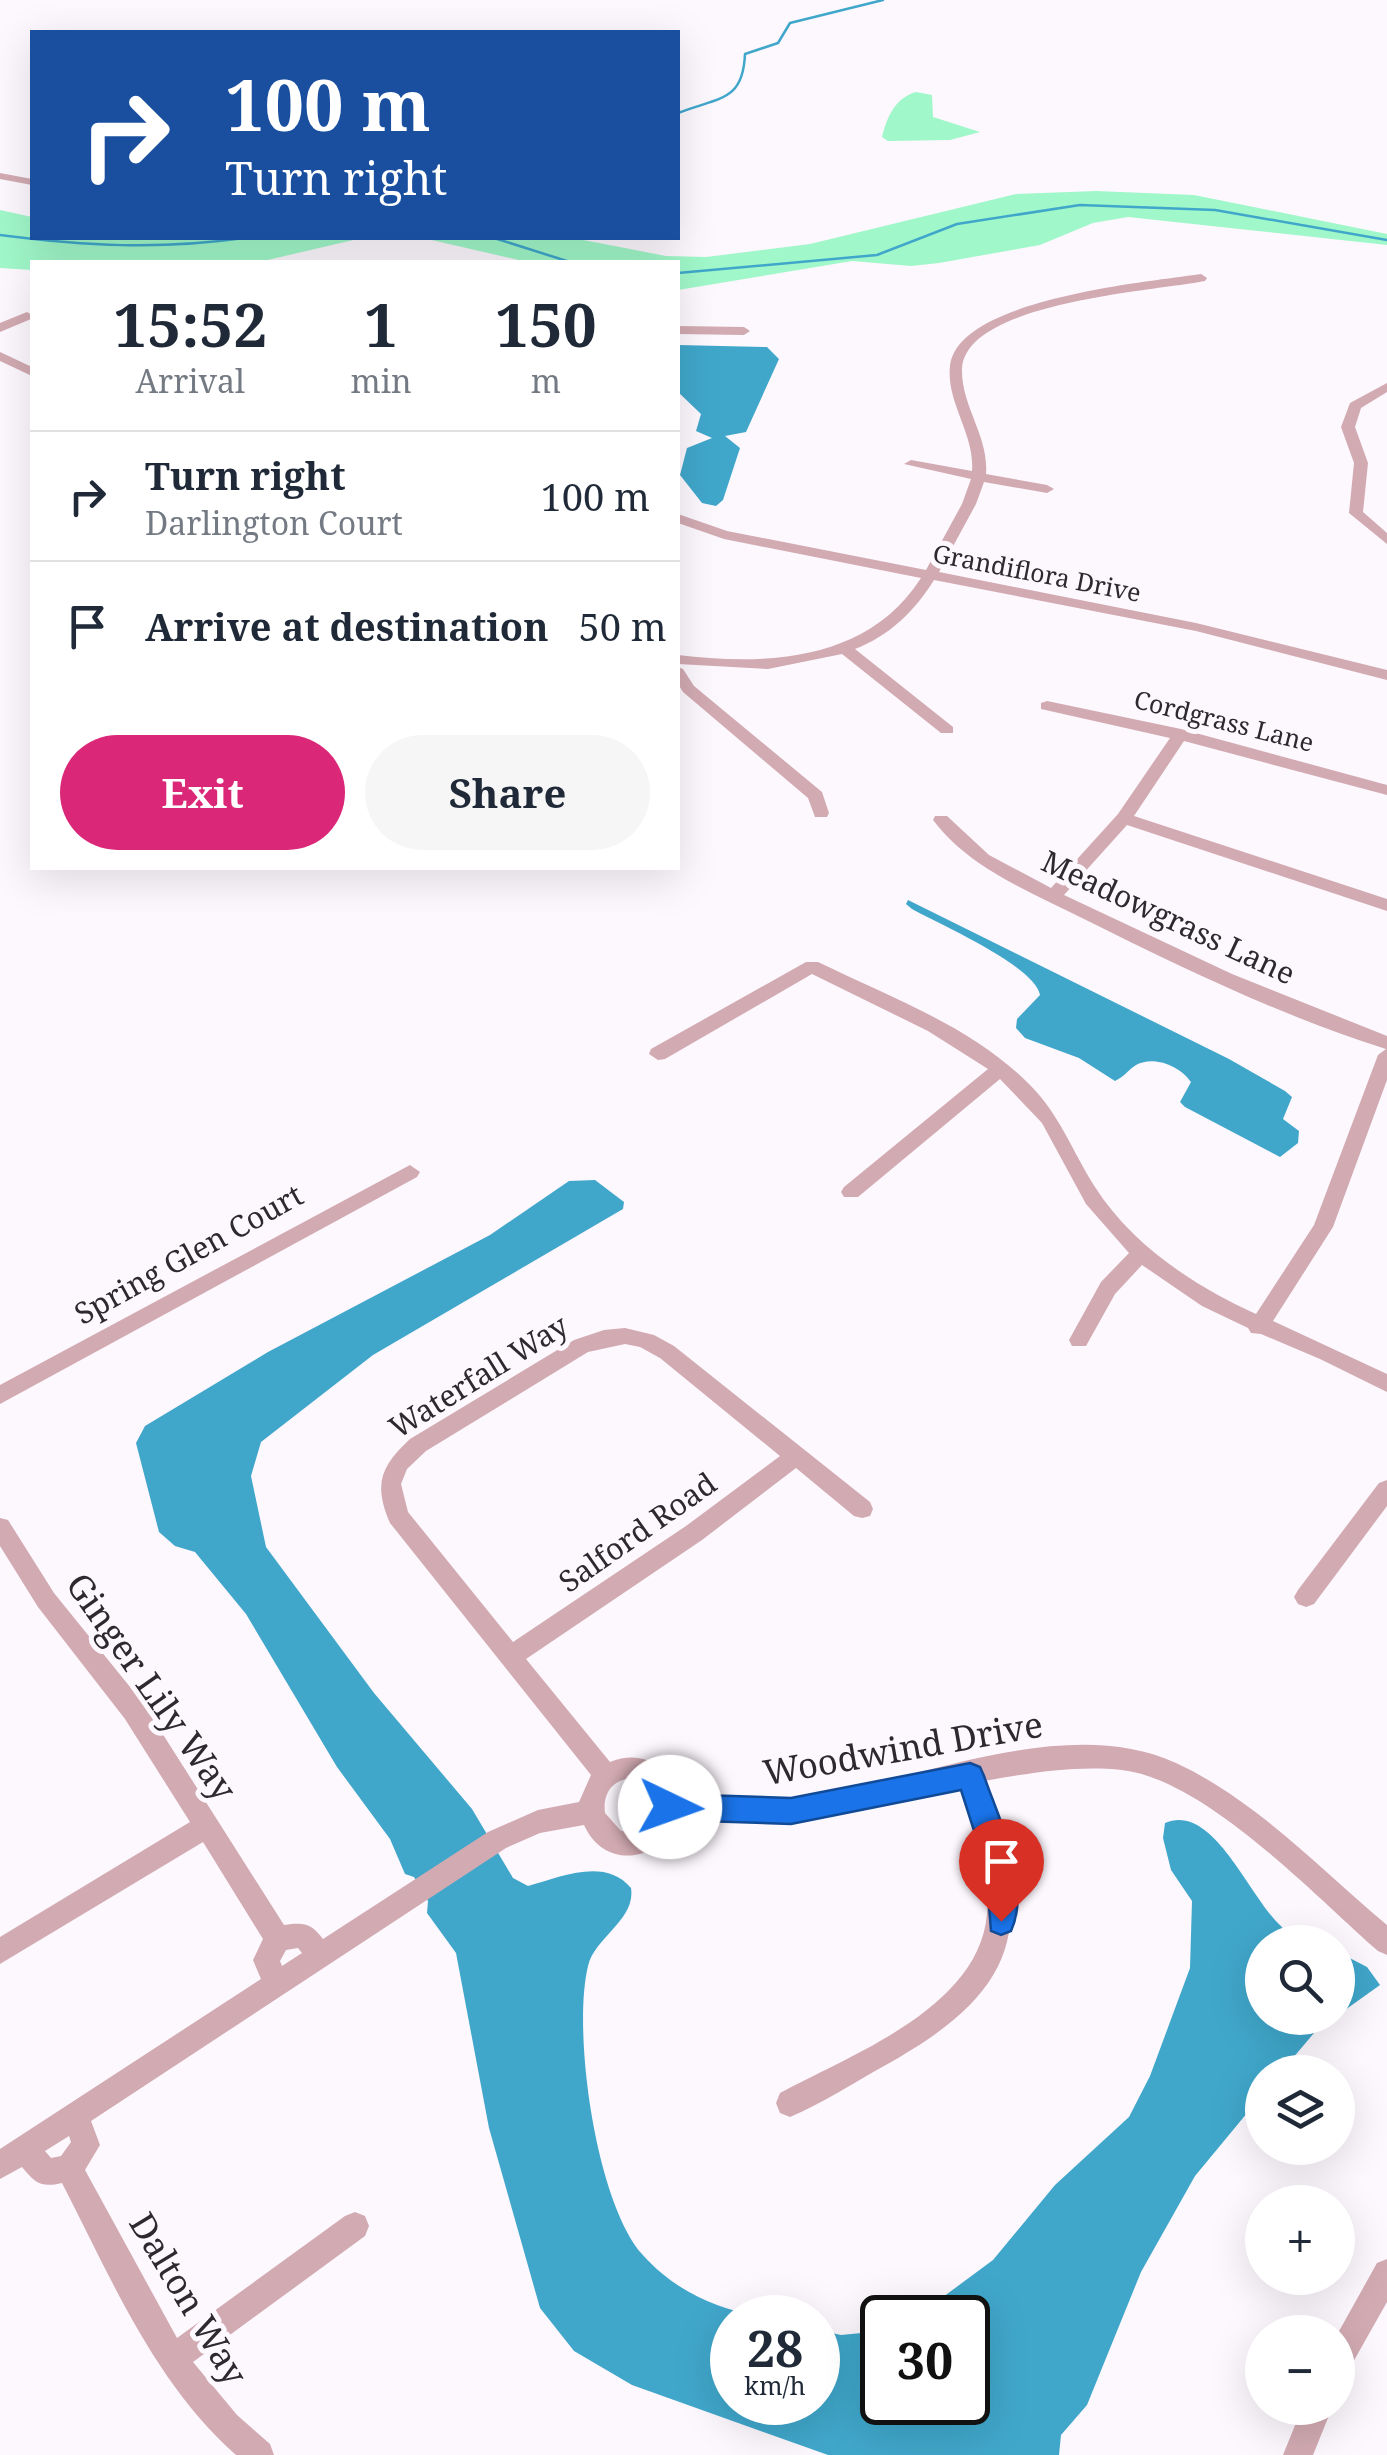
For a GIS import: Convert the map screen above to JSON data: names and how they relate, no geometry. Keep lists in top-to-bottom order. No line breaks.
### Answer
{"streets":{"street":["Grandiflora Drive","Cordgrass Lane","Meadowgrass Lane","Spring Glen Court","Waterfall Way","Salford Road","Ginger Lily Way","Woodwind Drive","Dalton Way"]},"crossings":[["Waterfall Way","Salford Road"],["Waterfall Way","Woodwind Drive"]],"page":{"turn":["100 m","Turn right"],"eta":["15:52","Arrival","1","min","150","m"],"list":[{"name":"Turn right","note":"Darlington Court","value":"100 m"},{"name":"Arrive at destination","value":"50 m"}],"buttons":["Exit","Share"],"map_buttons":["+","−"],"speed":"28 km/h","limit":"30"}}
